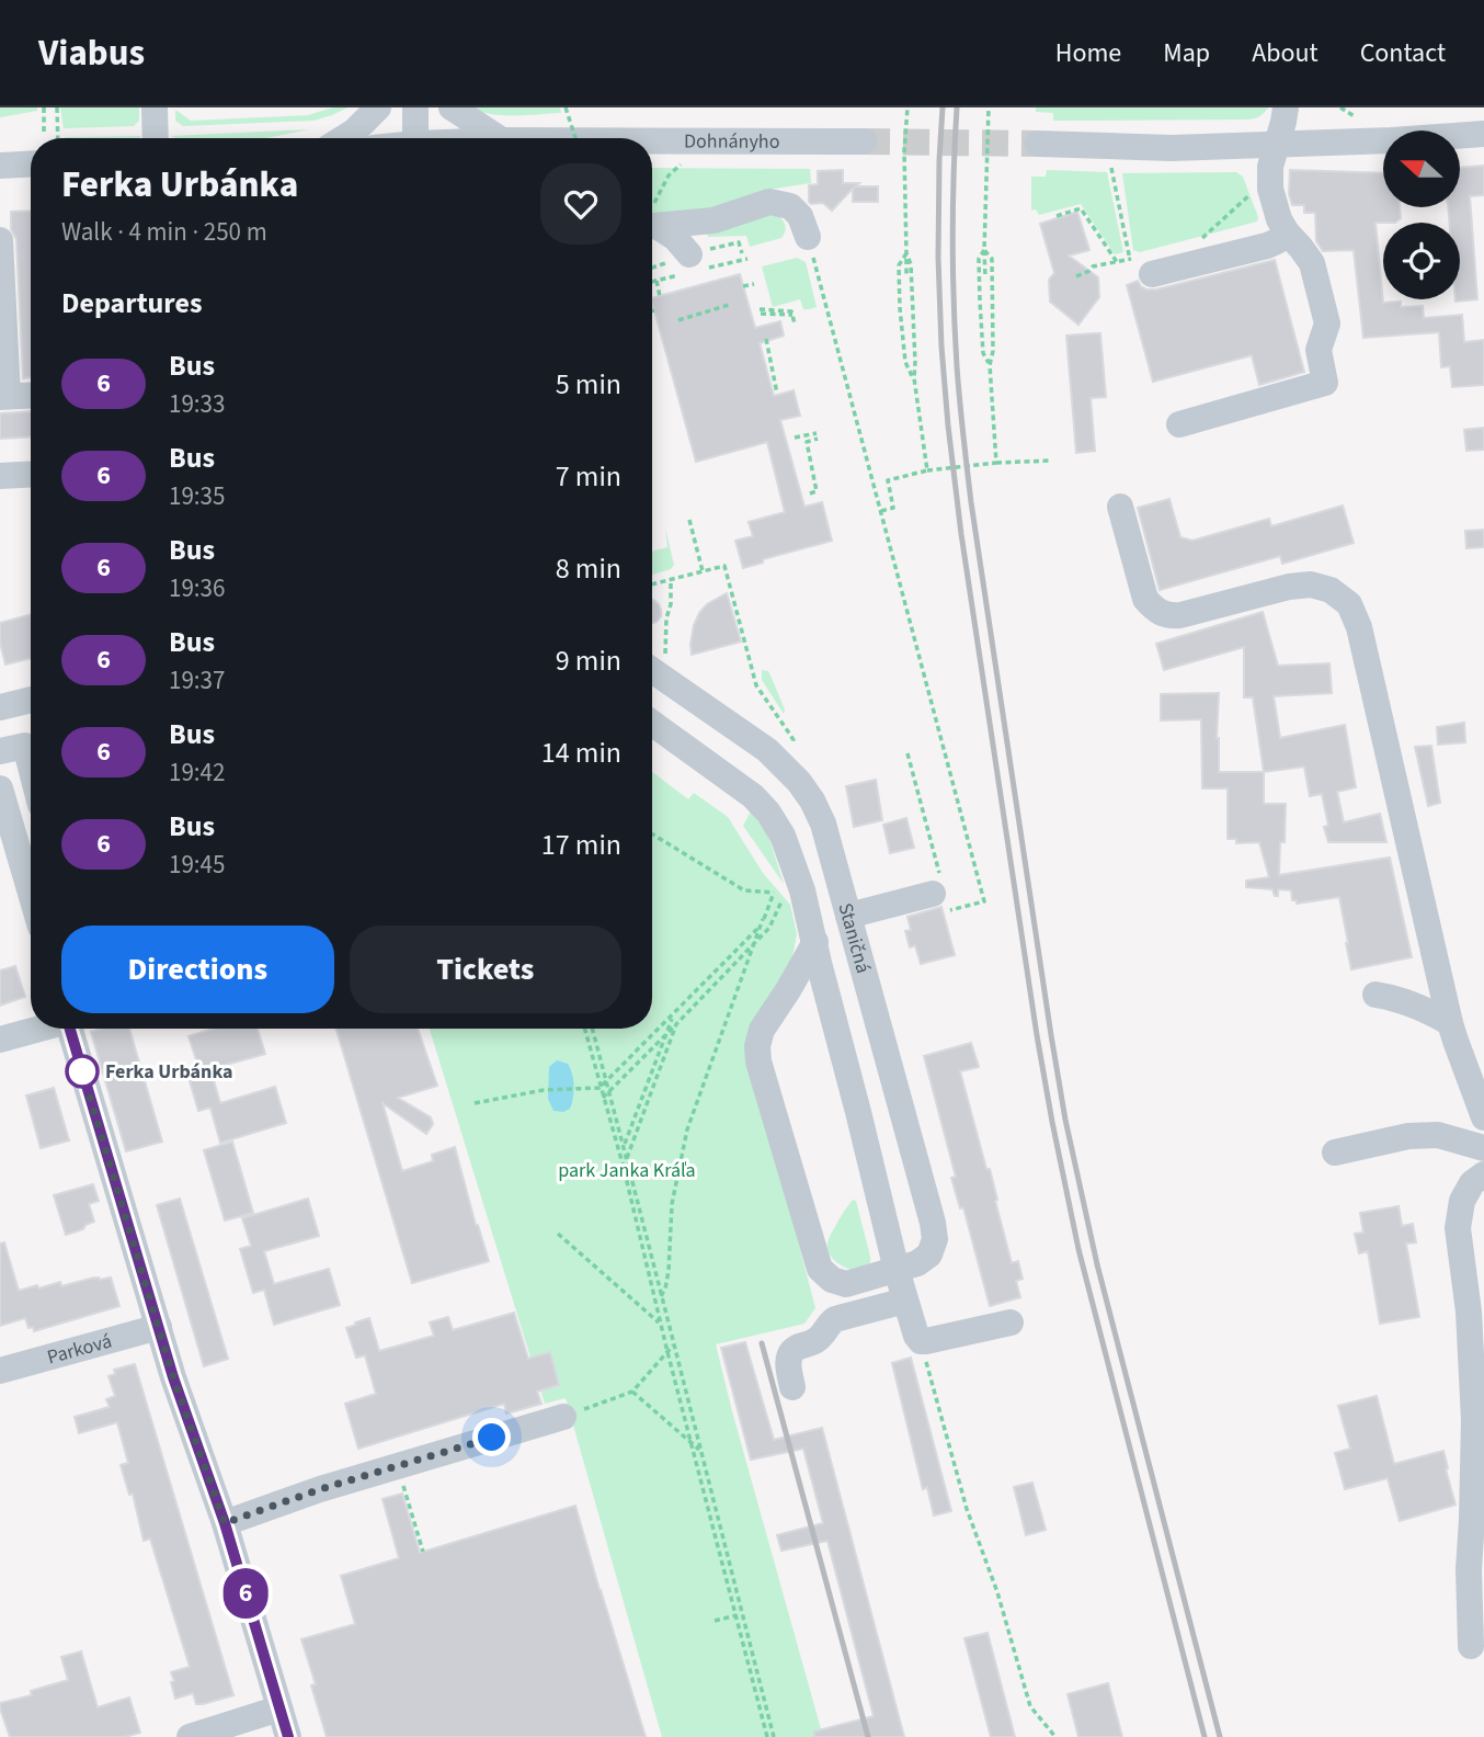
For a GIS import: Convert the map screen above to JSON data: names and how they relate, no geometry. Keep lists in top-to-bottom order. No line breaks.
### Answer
{"streets":{"street":["Dohnányho","Staničná","Parková"]},"parks":["park Janka Kráľa"],"places":["Ferka Urbánka"],"lines":["bus line 6"],"north":"left","page":{"header":"Viabus","nav":["Home","Map","About","Contact"],"on_map":"6","heading":[["Ferka Urbánka","Walk · 4 min · 250 m"],"Departures"],"list":[{"mark":"6","name":"Bus","note":"19:33","value":"5 min"},{"mark":"6","name":"Bus","note":"19:35","value":"7 min"},{"mark":"6","name":"Bus","note":"19:36","value":"8 min"},{"mark":"6","name":"Bus","note":"19:37","value":"9 min"},{"mark":"6","name":"Bus","note":"19:42","value":"14 min"},{"mark":"6","name":"Bus","note":"19:45","value":"17 min"}],"buttons":["Directions","Tickets"]}}
